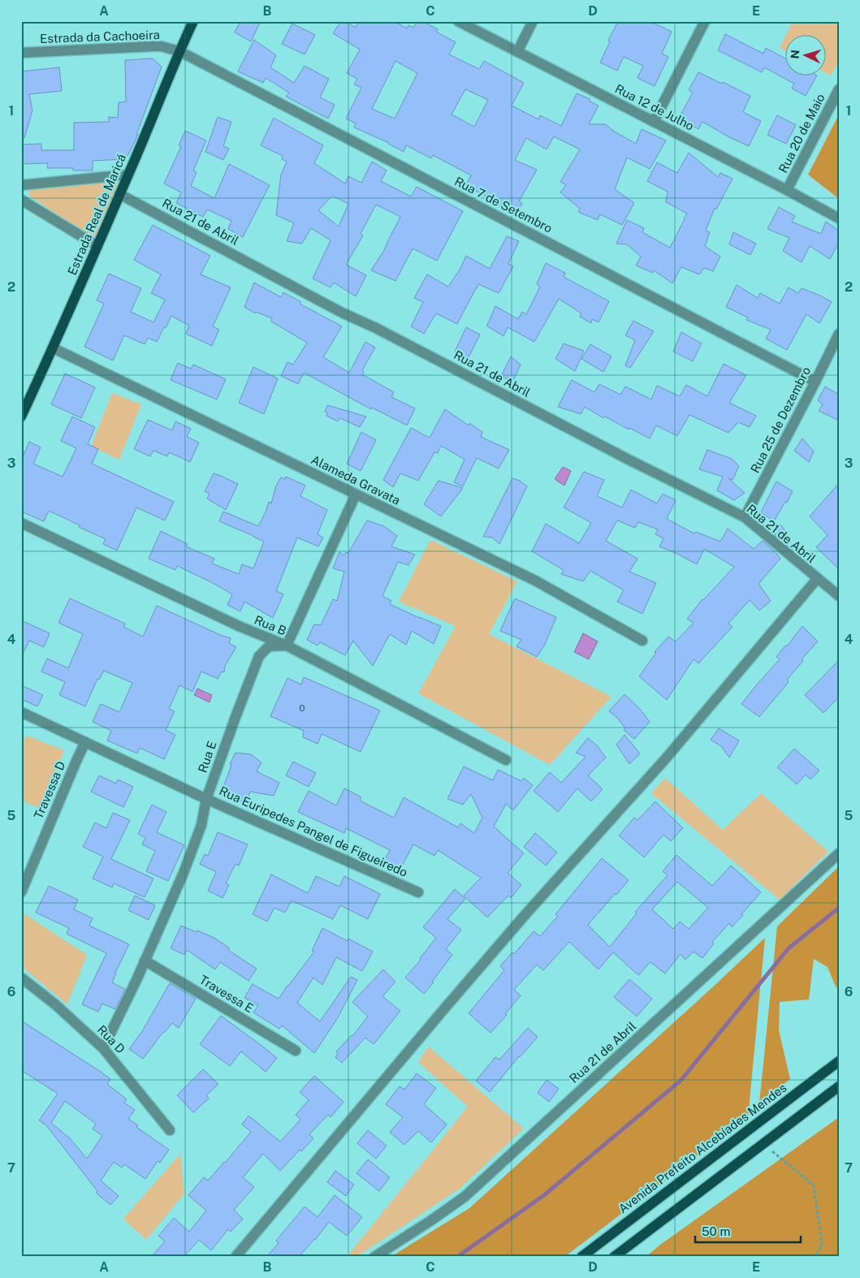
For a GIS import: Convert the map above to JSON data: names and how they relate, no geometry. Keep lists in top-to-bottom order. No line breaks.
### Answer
{"streets":{"main road":["Estrada Real de Maricá","Avenida Prefeito Alcebíades Mendes"],"street":["Estrada da Cachoeira","Rua 12 de Julho","Rua 20 de Maio","Rua 7 de Setembro","Rua 21 de Abril","Rua 25 de Dezembro","Alameda Gravata","Rua B","Rua E","Travessa D","Rua Euripedes Pangel de Figueiredo","Travessa E","Rua D"]},"crossings":[["Estrada da Cachoeira","Rua 7 de Setembro"],["Estrada da Cachoeira","Estrada Real de Maricá"],["Rua 12 de Julho","Rua 20 de Maio"],["Rua 7 de Setembro","Estrada Real de Maricá"],["Rua 7 de Setembro","Rua 25 de Dezembro"],["Estrada Real de Maricá","Rua 21 de Abril"],["Estrada Real de Maricá","Alameda Gravata"],["Rua 21 de Abril","Rua 25 de Dezembro"],["Rua B","Rua E"],["Rua E","Rua Euripedes Pangel de Figueiredo"],["Rua E","Travessa E"],["Rua E","Rua D"],["Travessa D","Rua Euripedes Pangel de Figueiredo"]],"house_numbers":["0"],"scale_bar":"50 m","north":"left","grid":{"columns":["A","B","C","D","E"],"rows":["1","2","3","4","5","6","7"]}}
